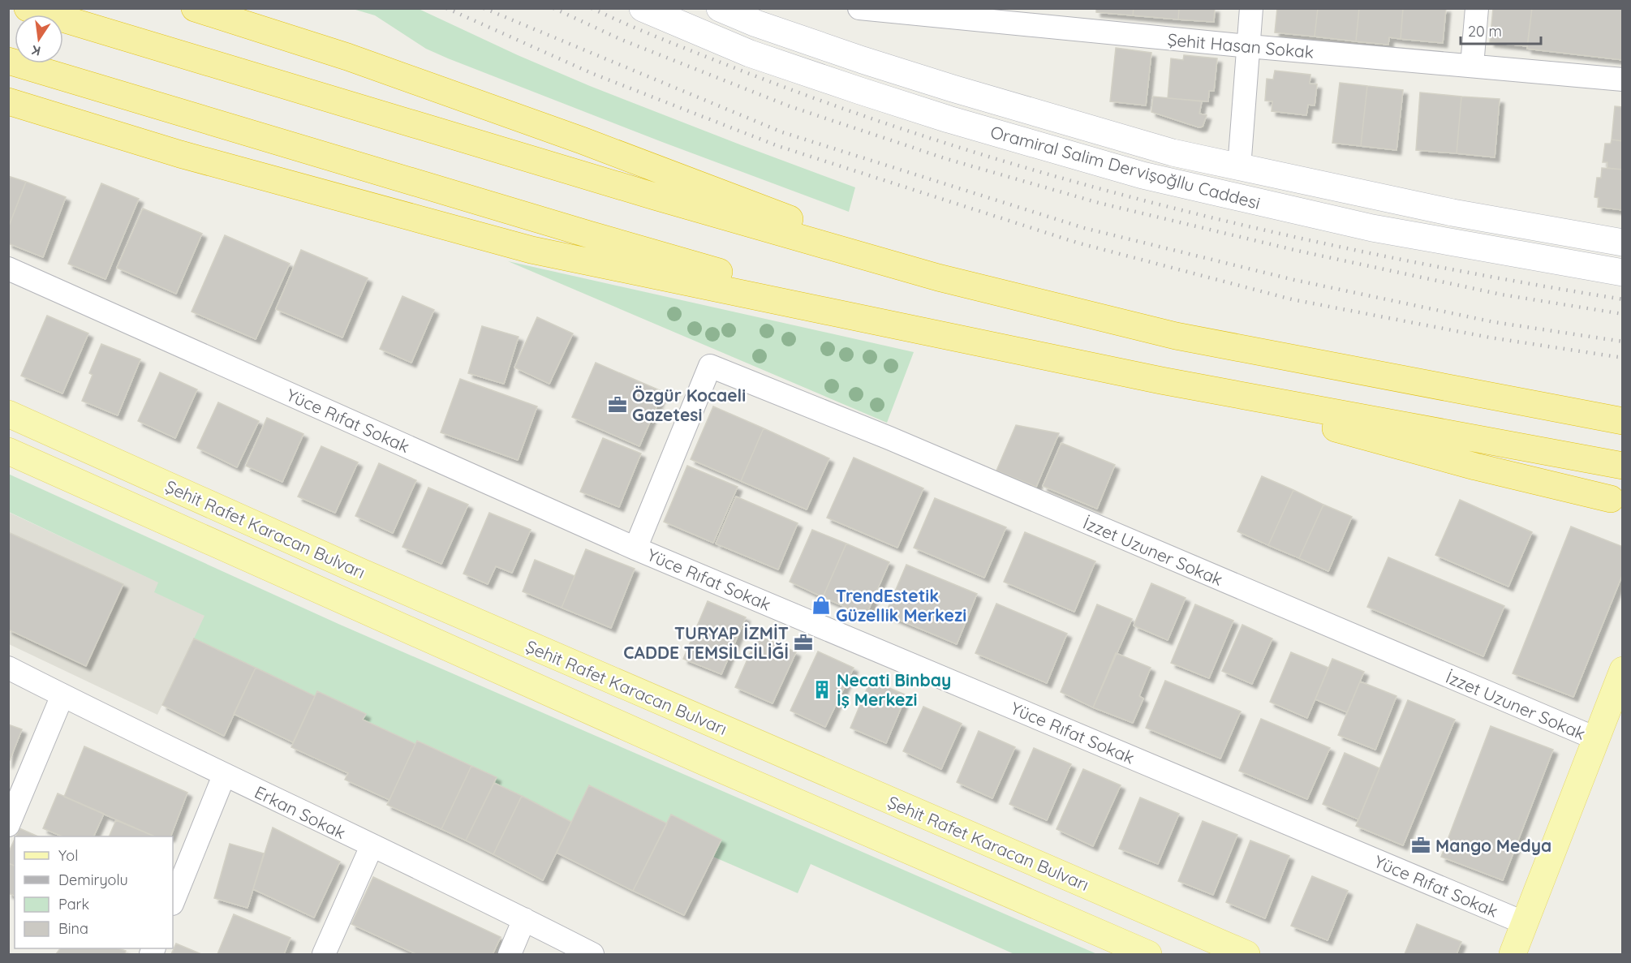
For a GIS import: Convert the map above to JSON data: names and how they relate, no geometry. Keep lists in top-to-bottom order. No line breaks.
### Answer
{"streets":{"main road":["Oramiral Salim Dervişoğllu Caddesi","Şehit Rafet Karacan Bulvarı"],"street":["Şehit Hasan Sokak","Yüce Rıfat Sokak","İzzet Uzuner Sokak","Erkan Sokak"]},"crossings":[["Yüce Rıfat Sokak","İzzet Uzuner Sokak"]],"places":{"office":["Özgür Kocaeli Gazetesi","TURYAP İZMİT CADDE TEMSİLCİLİĞİ","Mango Medya"],"shop":["TrendEstetik Güzellik Merkezi"],"building":["Necati Binbay İş Merkezi"]},"legend":["Yol","Demiryolu","Park","Bina"],"scale_bar":"20 m","north":"bottom"}
